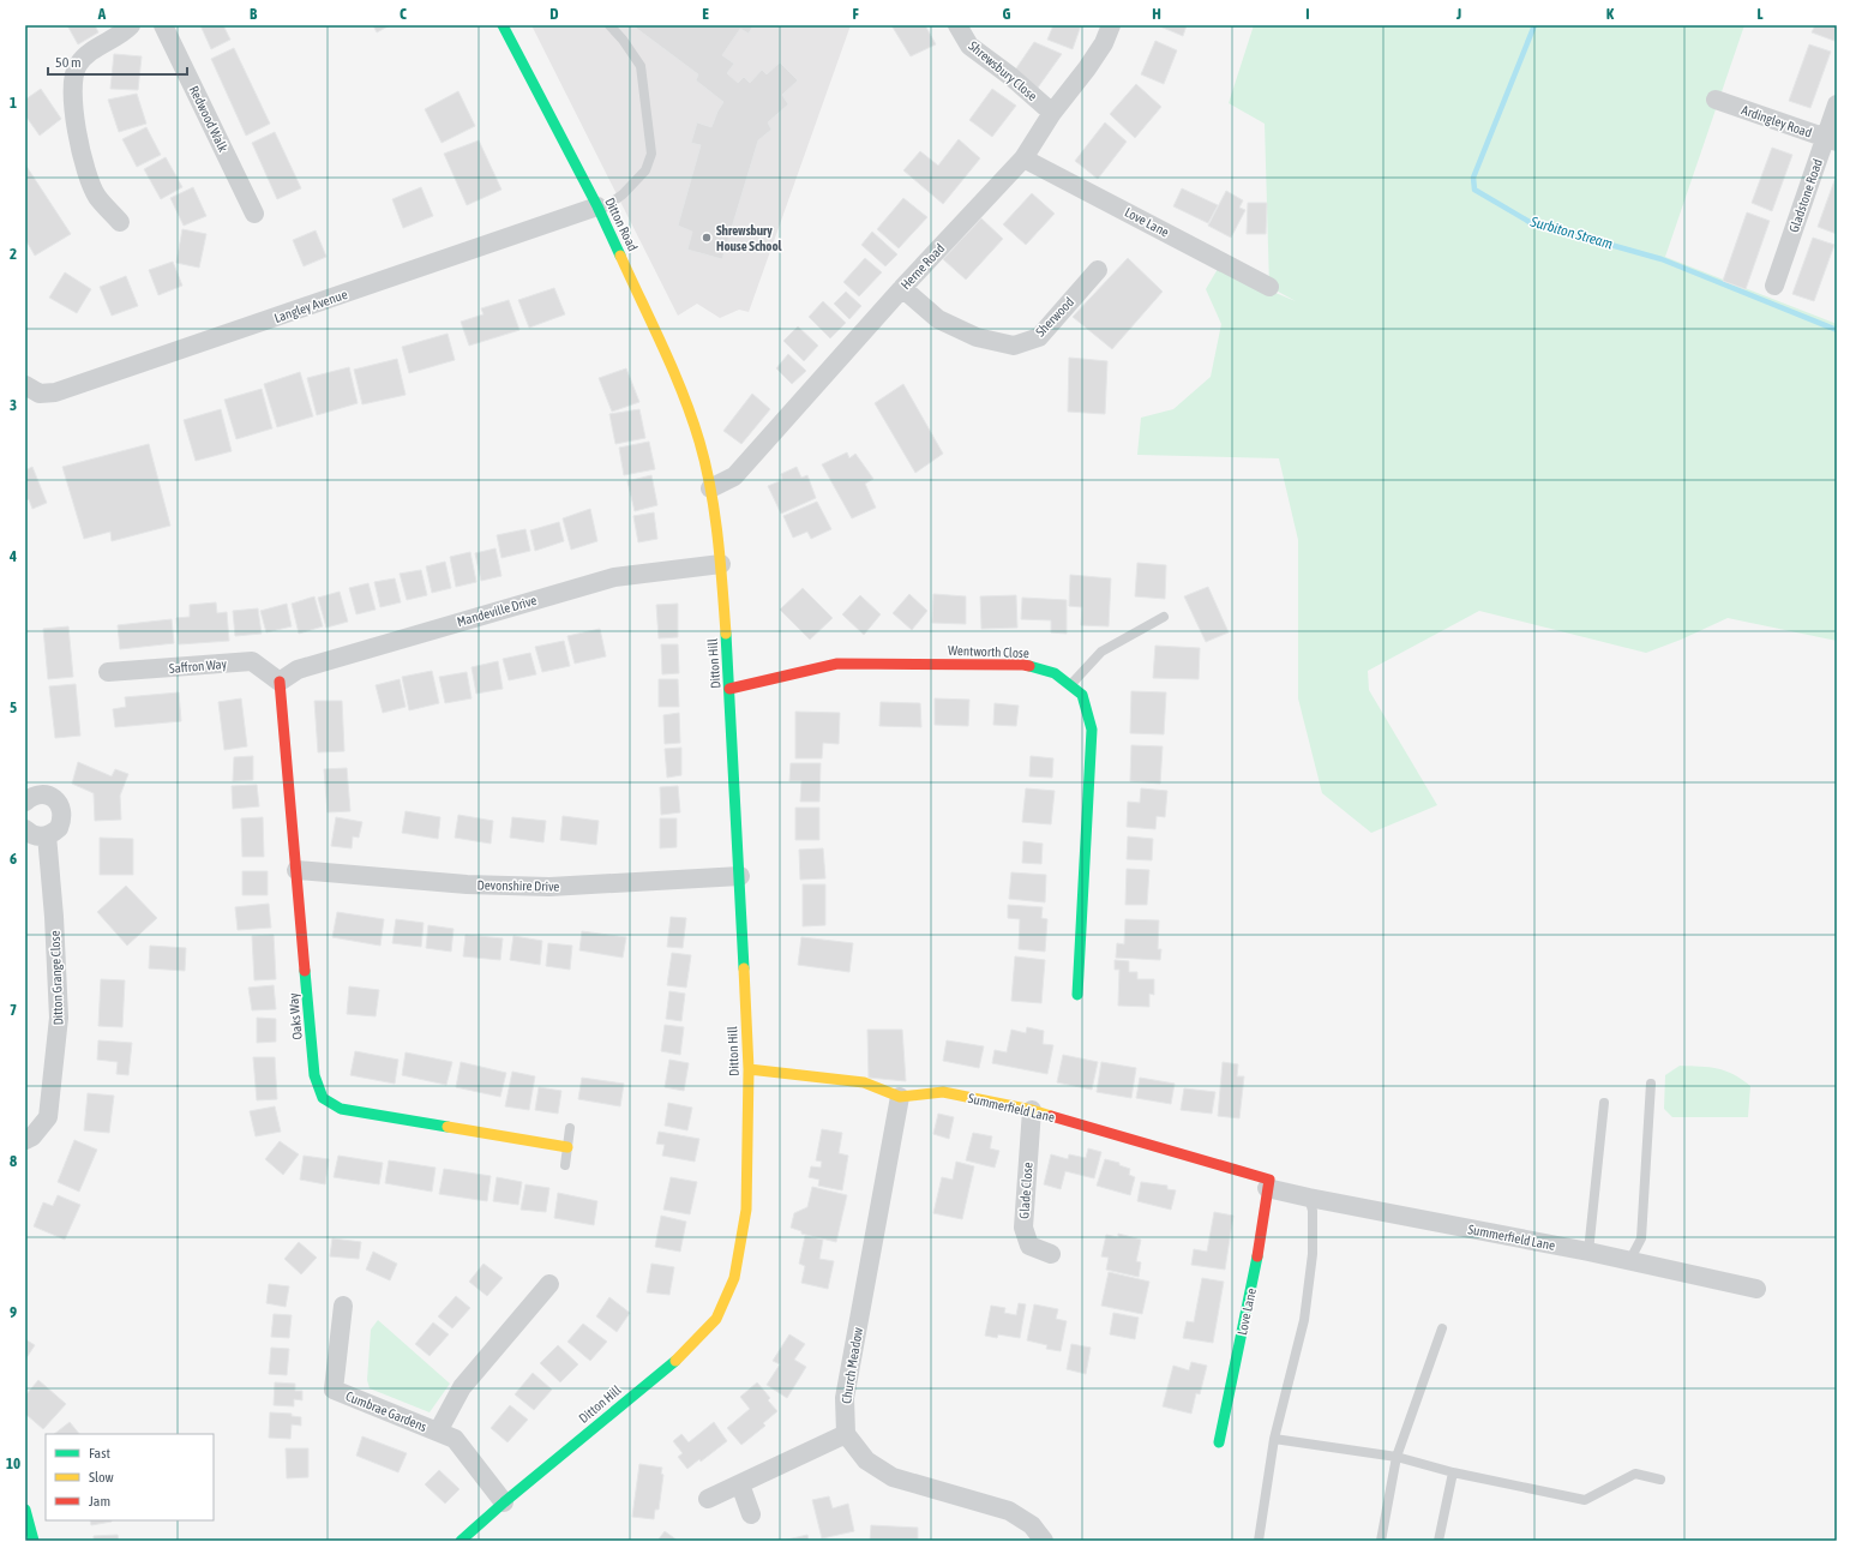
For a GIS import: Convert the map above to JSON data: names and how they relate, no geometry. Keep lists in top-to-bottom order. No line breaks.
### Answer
{"streets":{"street":["Shrewsbury Close","Redwood Walk","Ardingley Road","Gladstone Road","Love Lane","Ditton Road","Herne Road","Langley Avenue","Sherwood","Mandeville Drive","Wentworth Close","Ditton Hill","Saffron Way","Devonshire Drive","Ditton Grange Close","Oaks Way","Summerfield Lane","Glade Close","Church Meadow","Cumbrae Gardens"]},"crossings":[["Shrewsbury Close","Herne Road"],["Ardingley Road","Gladstone Road"],["Love Lane","Herne Road"],["Love Lane","Summerfield Lane"],["Ditton Road","Langley Avenue"],["Ditton Road","Ditton Hill"],["Herne Road","Sherwood"],["Herne Road","Ditton Hill"],["Mandeville Drive","Ditton Hill"],["Mandeville Drive","Saffron Way"],["Mandeville Drive","Oaks Way"],["Wentworth Close","Ditton Hill"],["Ditton Hill","Devonshire Drive"],["Ditton Hill","Summerfield Lane"],["Ditton Hill","Cumbrae Gardens"],["Saffron Way","Oaks Way"],["Devonshire Drive","Oaks Way"],["Summerfield Lane","Glade Close"],["Summerfield Lane","Church Meadow"]],"water":["Surbiton Stream"],"places":["Shrewsbury House School"],"legend":["Fast","Slow","Jam"],"scale_bar":"50 m","grid":{"columns":["A","B","C","D","E","F","G","H","I","J","K","L"],"rows":["1","2","3","4","5","6","7","8","9","10"]}}
